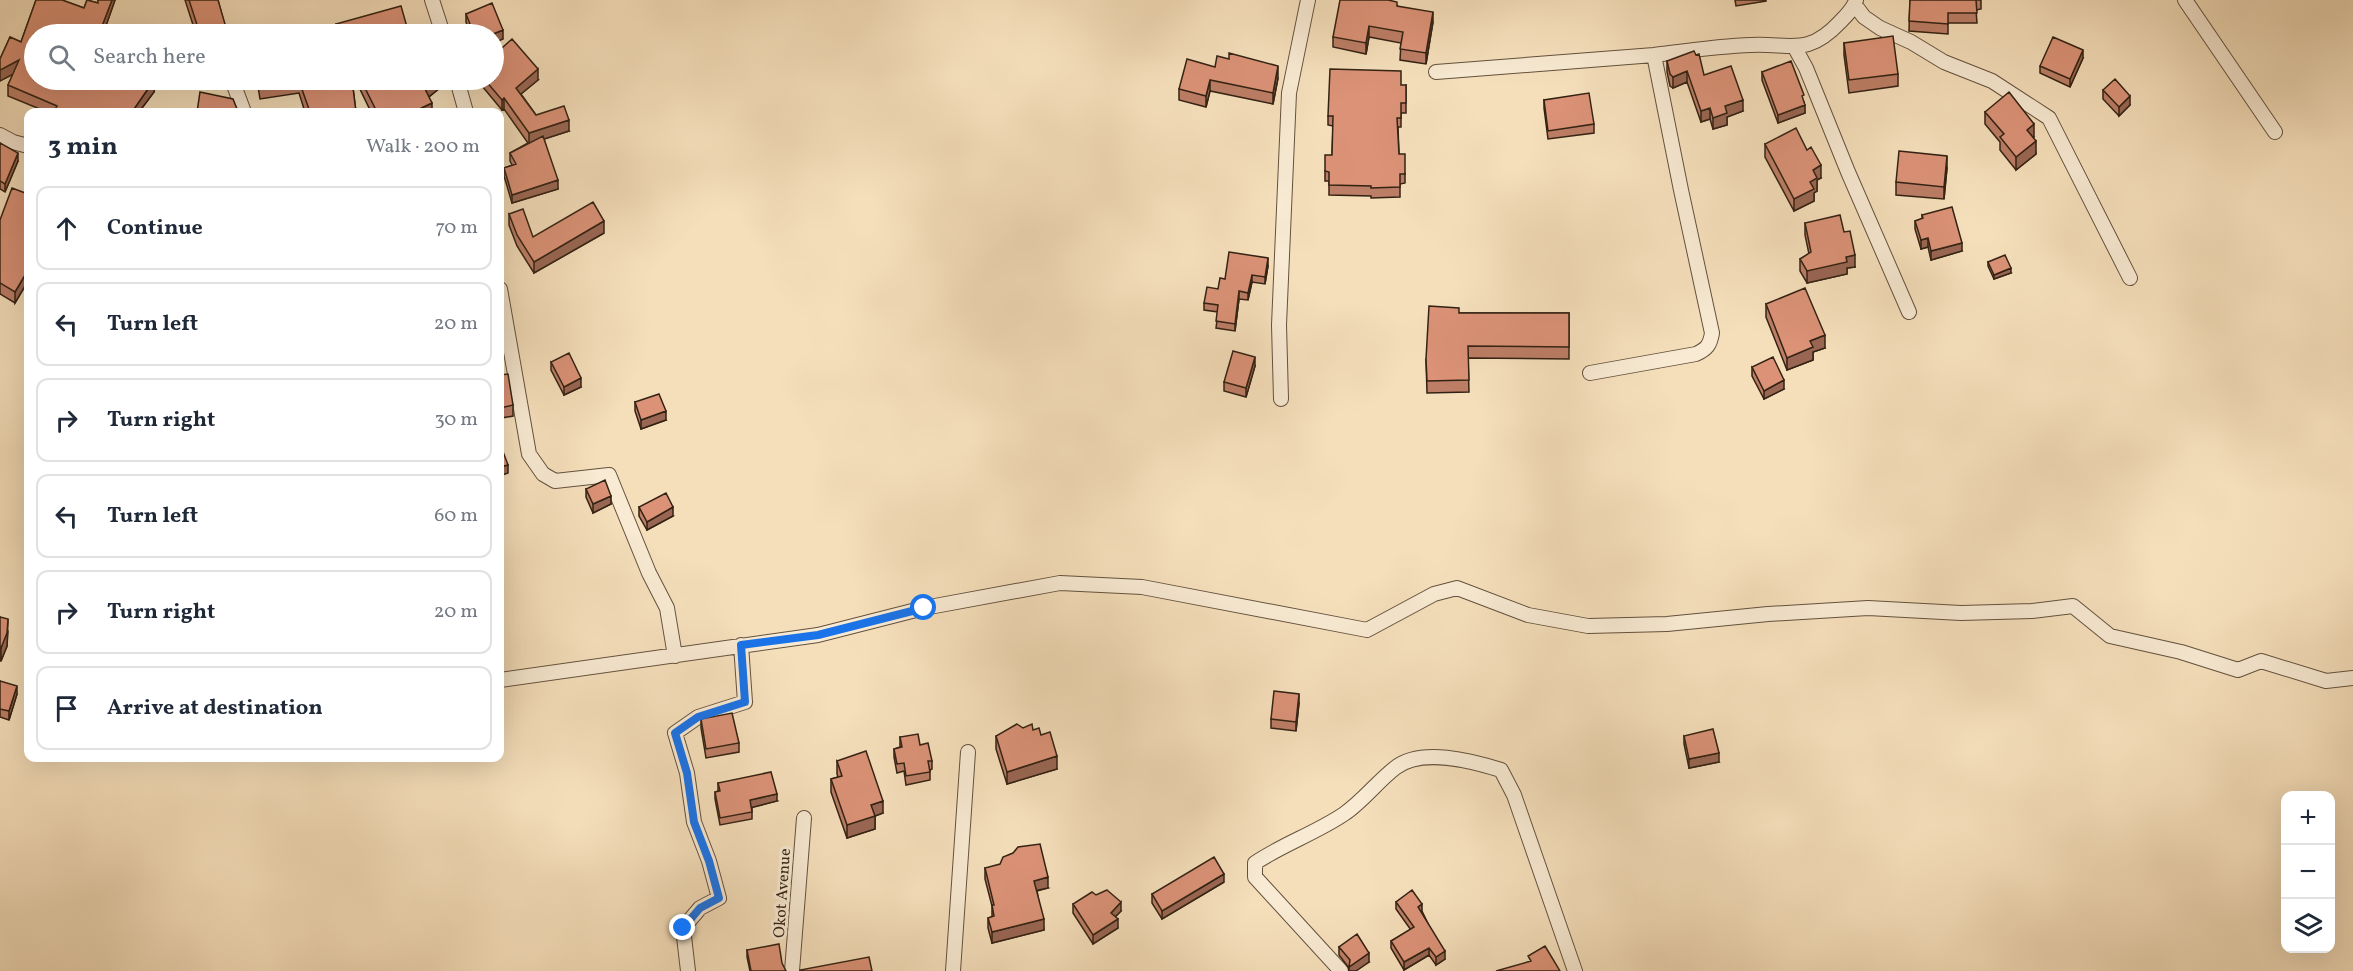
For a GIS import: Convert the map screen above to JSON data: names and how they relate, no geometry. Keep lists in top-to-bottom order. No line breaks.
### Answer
{"streets":{"street":["Okot Avenue"]},"page":{"search":"Search here","heading":["3 min","Walk · 200 m"],"list":[["Continue","70 m"],["Turn left","20 m"],["Turn right","30 m"],["Turn left","60 m"],["Turn right","20 m"],"Arrive at destination"],"map_buttons":["+","−"]}}
